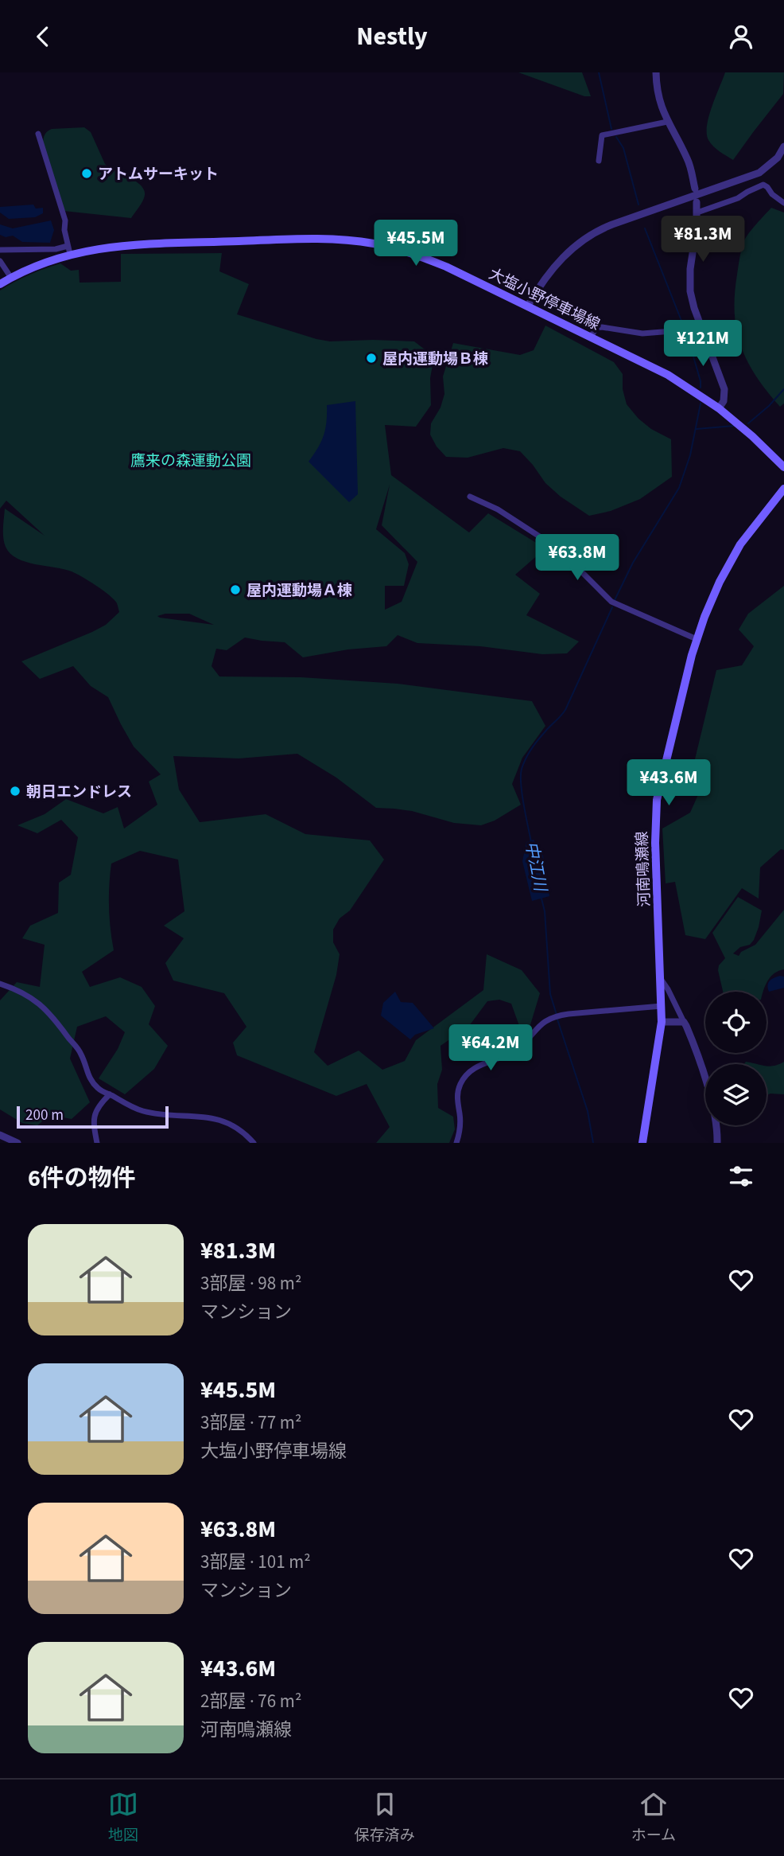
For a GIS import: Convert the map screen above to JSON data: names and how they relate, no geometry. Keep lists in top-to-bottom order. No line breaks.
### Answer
{"streets":{"main road":["大塩小野停車場線","河南鳴瀬線"]},"water":["中江川"],"parks":["鷹来の森運動公園"],"places":["アトムサーキット","屋内運動場Ｂ棟","屋内運動場Ａ棟","朝日エンドレス"],"scale_bar":"200 m","page":{"header":"Nestly","price":["¥81.3M","¥45.5M","¥121M","¥63.8M","¥43.6M","¥64.2M"],"scale":"200 m","heading":"6件の物件","list":[{"name":"¥81.3M","note":"3部屋 · 98 m² · マンション"},{"name":"¥45.5M","note":"3部屋 · 77 m² · 大塩小野停車場線"},{"name":"¥63.8M","note":"3部屋 · 101 m² · マンション"},{"name":"¥43.6M","note":"2部屋 · 76 m² · 河南鳴瀬線"}],"tabs":["地図","保存済み","ホーム"]}}
